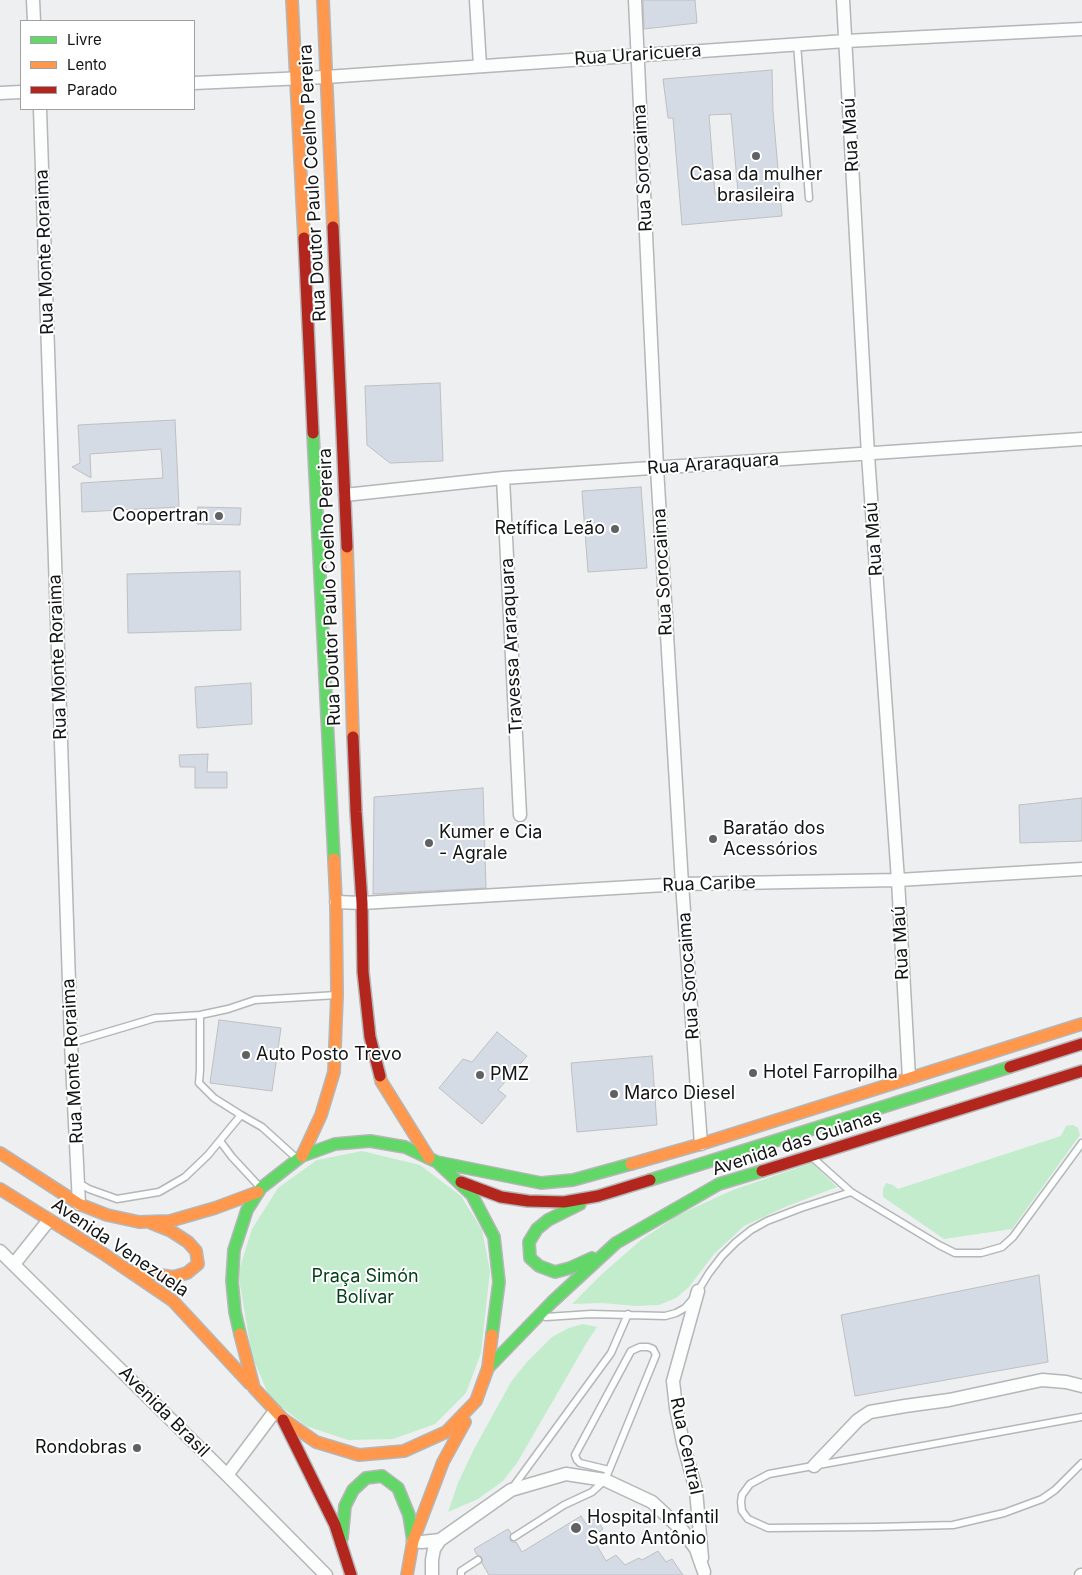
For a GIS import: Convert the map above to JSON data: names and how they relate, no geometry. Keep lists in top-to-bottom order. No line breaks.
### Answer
{"streets":{"main road":["Rua Doutor Paulo Coelho Pereira","Avenida das Guianas","Avenida Venezuela"],"street":["Rua Uraricuera","Rua Maú","Rua Sorocaima","Rua Monte Roraima","Rua Araraquara","Travessa Araraquara","Rua Caribe","Avenida Brasil","Rua Central"]},"crossings":[["Rua Uraricuera","Rua Maú"],["Rua Uraricuera","Rua Sorocaima"],["Rua Uraricuera","Rua Doutor Paulo Coelho Pereira"],["Rua Maú","Rua Araraquara"],["Rua Maú","Rua Caribe"],["Rua Maú","Avenida das Guianas"],["Rua Sorocaima","Rua Araraquara"],["Rua Sorocaima","Rua Caribe"],["Rua Sorocaima","Avenida das Guianas"],["Rua Doutor Paulo Coelho Pereira","Rua Araraquara"],["Rua Doutor Paulo Coelho Pereira","Rua Caribe"],["Rua Doutor Paulo Coelho Pereira","Avenida das Guianas"],["Rua Monte Roraima","Avenida Venezuela"],["Rua Araraquara","Travessa Araraquara"]],"parks":["Praça Simón Bolívar"],"places":["Casa da mulher brasileira","Coopertran","Retífica Leão","Baratão dos Acessórios","Kumer e Cia - Agrale","Auto Posto Trevo","Hotel Farropilha","PMZ","Marco Diesel","Rondobras","Hospital Infantil Santo Antônio"],"legend":["Livre","Lento","Parado"]}
